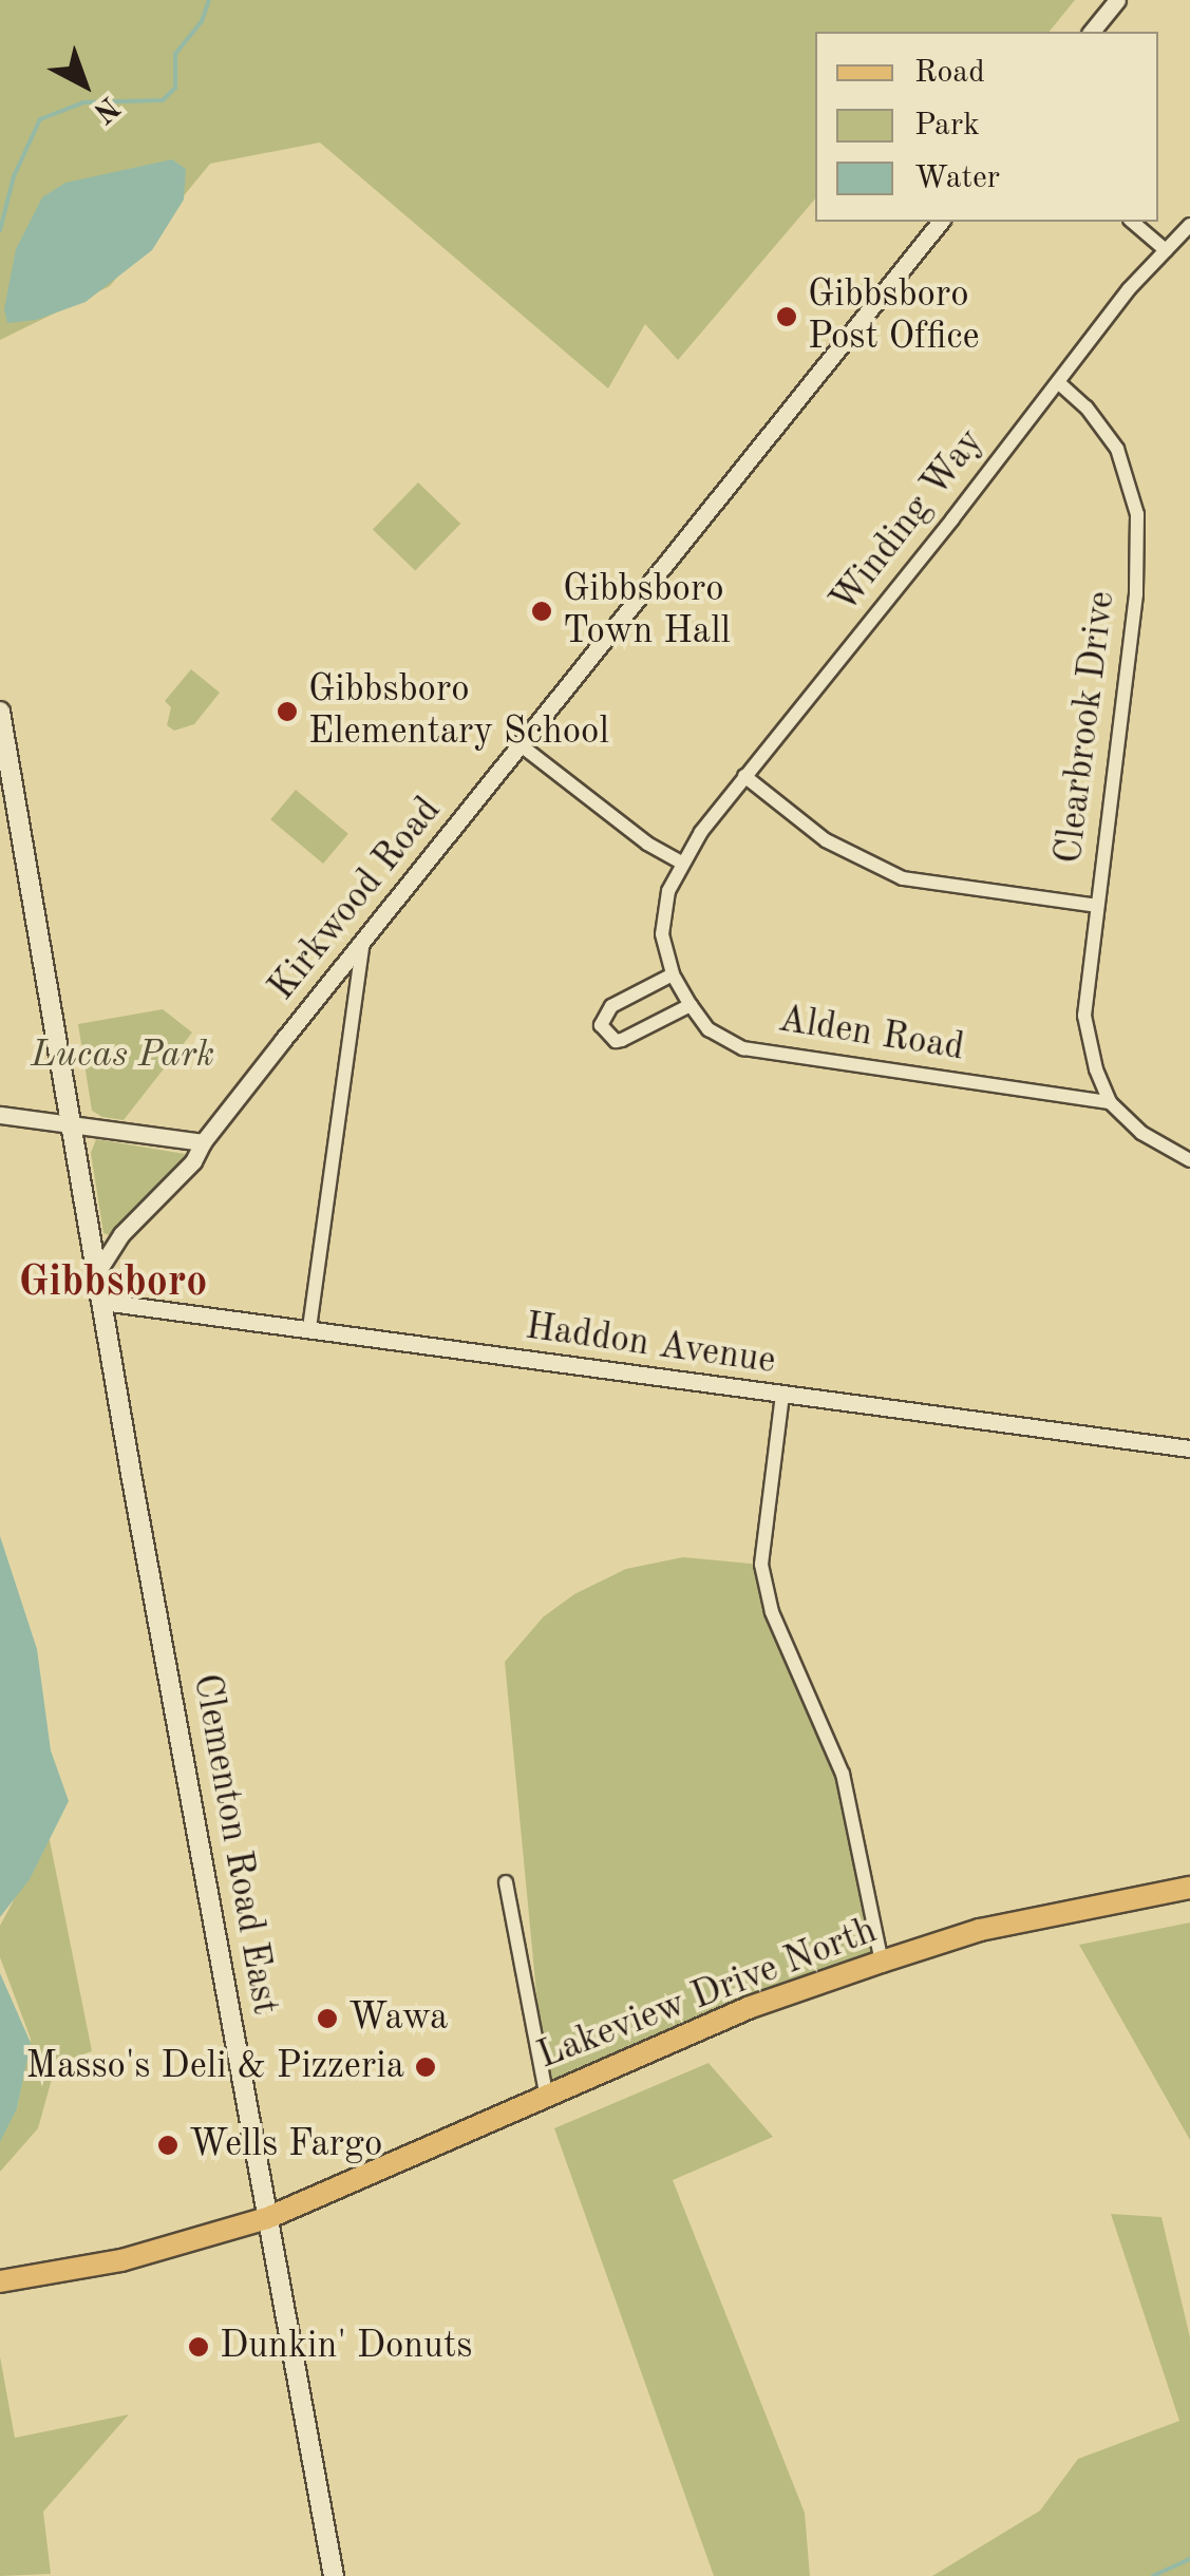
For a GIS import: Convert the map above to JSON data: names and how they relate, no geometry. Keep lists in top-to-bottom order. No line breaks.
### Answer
{"streets":{"main road":["Clementon Road East","Lakeview Drive North"],"street":["Winding Way","Clearbrook Drive","Kirkwood Road","Alden Road","Haddon Avenue"]},"crossings":[["Winding Way","Clearbrook Drive"],["Winding Way","Alden Road"],["Clearbrook Drive","Alden Road"],["Kirkwood Road","Clementon Road East"],["Haddon Avenue","Clementon Road East"],["Clementon Road East","Lakeview Drive North"]],"districts":["Gibbsboro"],"parks":["Lucas Park"],"places":["Gibbsboro Post Office","Gibbsboro Town Hall","Gibbsboro Elementary School","Wawa","Masso's Deli & Pizzeria","Wells Fargo","Dunkin' Donuts"],"legend":["Road","Park","Water"],"north":"bottom right"}
